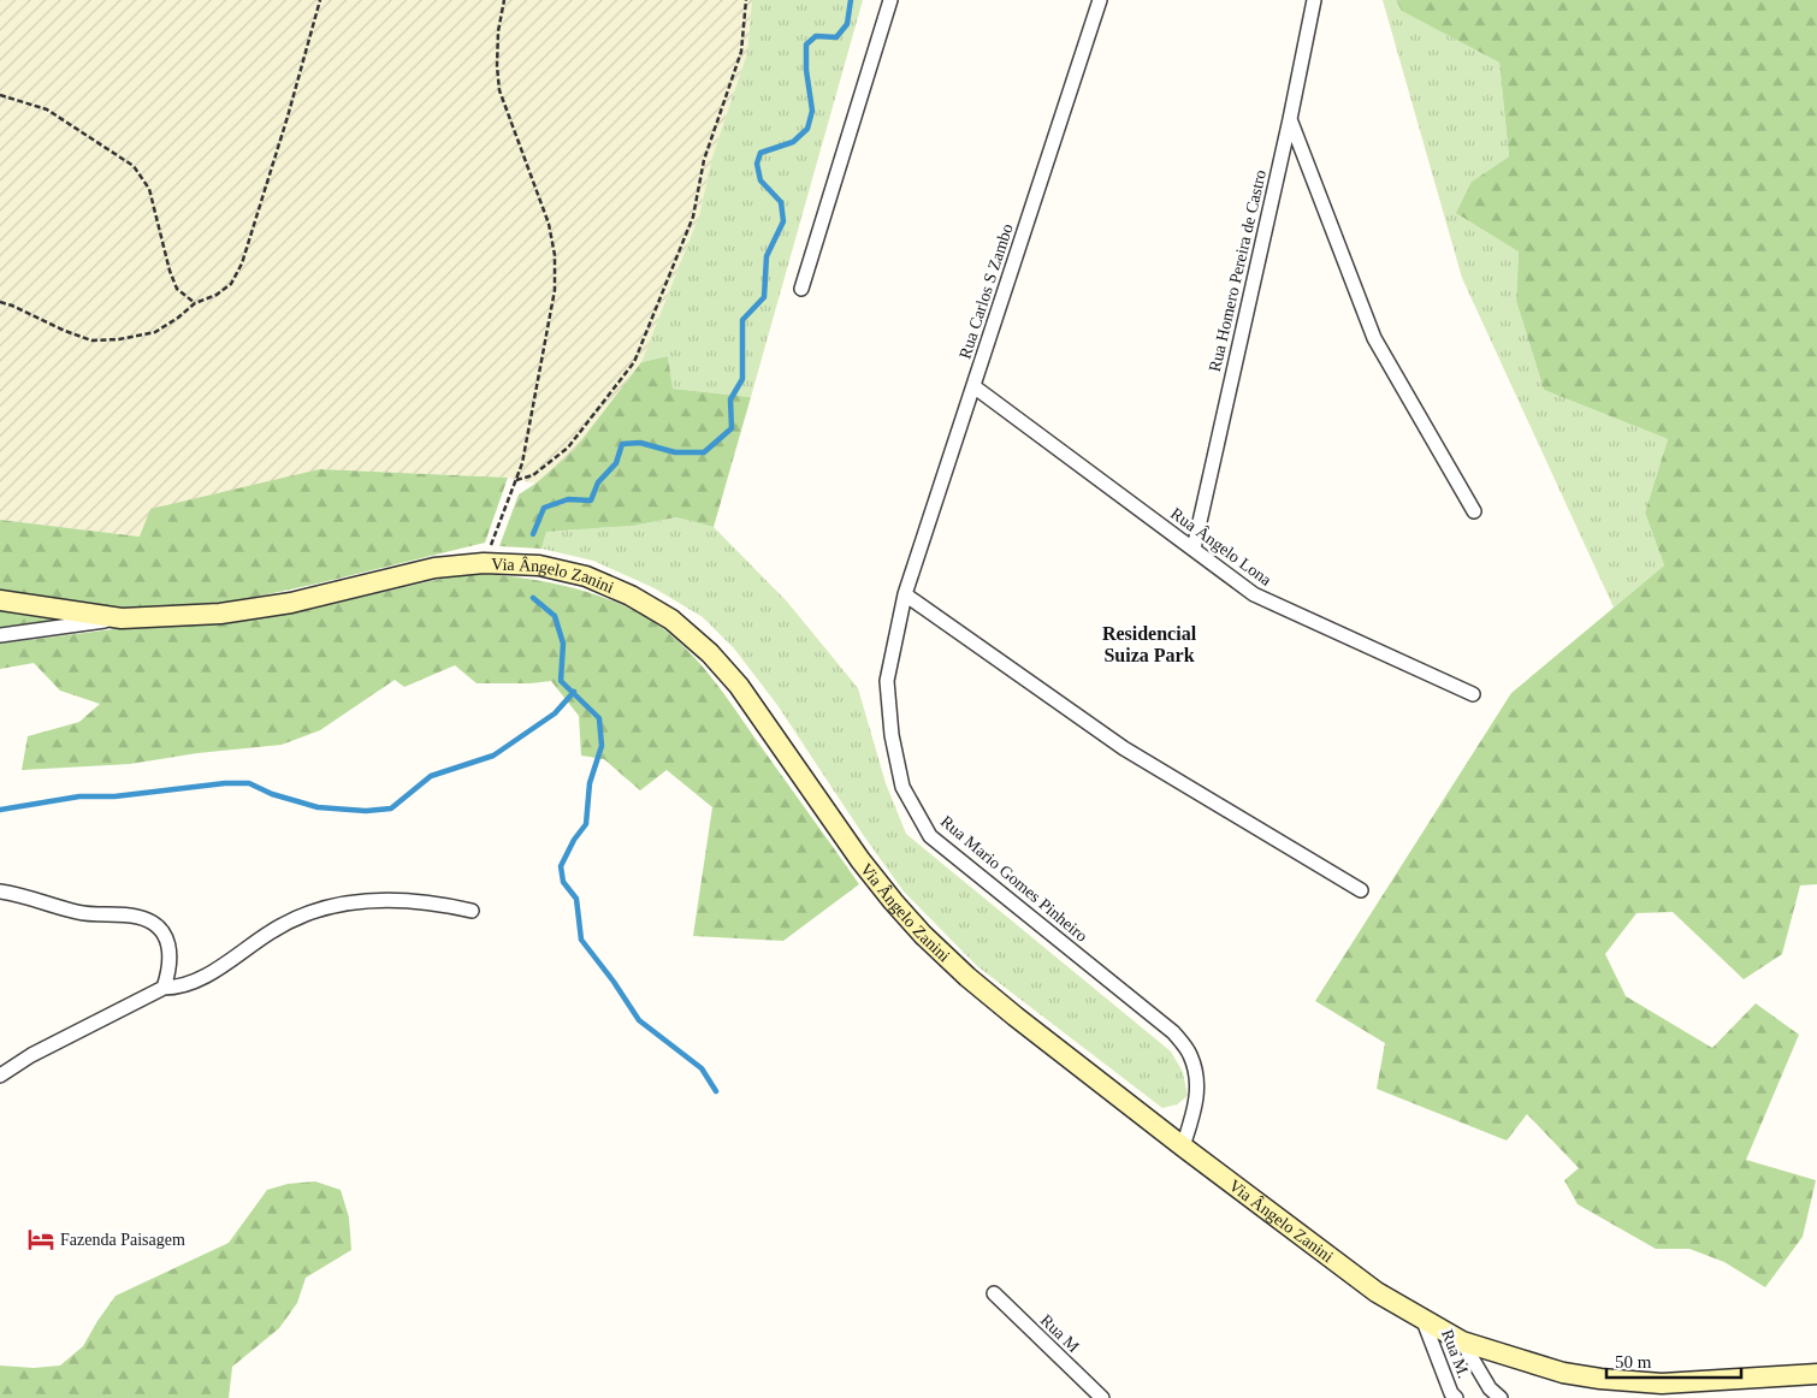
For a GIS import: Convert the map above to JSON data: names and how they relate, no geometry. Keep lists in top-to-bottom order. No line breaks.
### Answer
{"streets":{"street":["Rua Homero Pereira de Castro","Rua Carlos S Zambo","Rua Ângelo Lona","Via Ângelo Zanini","Rua Mario Gomes Pinheiro","Rua M","Rua M."]},"crossings":[["Rua Homero Pereira de Castro","Rua Ângelo Lona"],["Rua Carlos S Zambo","Rua Ângelo Lona"],["Rua Carlos S Zambo","Rua Mario Gomes Pinheiro"],["Via Ângelo Zanini","Rua Mario Gomes Pinheiro"],["Via Ângelo Zanini","Rua M."]],"districts":["Residencial Suiza Park"],"places":{"hotel":["Fazenda Paisagem"]},"scale_bar":"50 m"}
